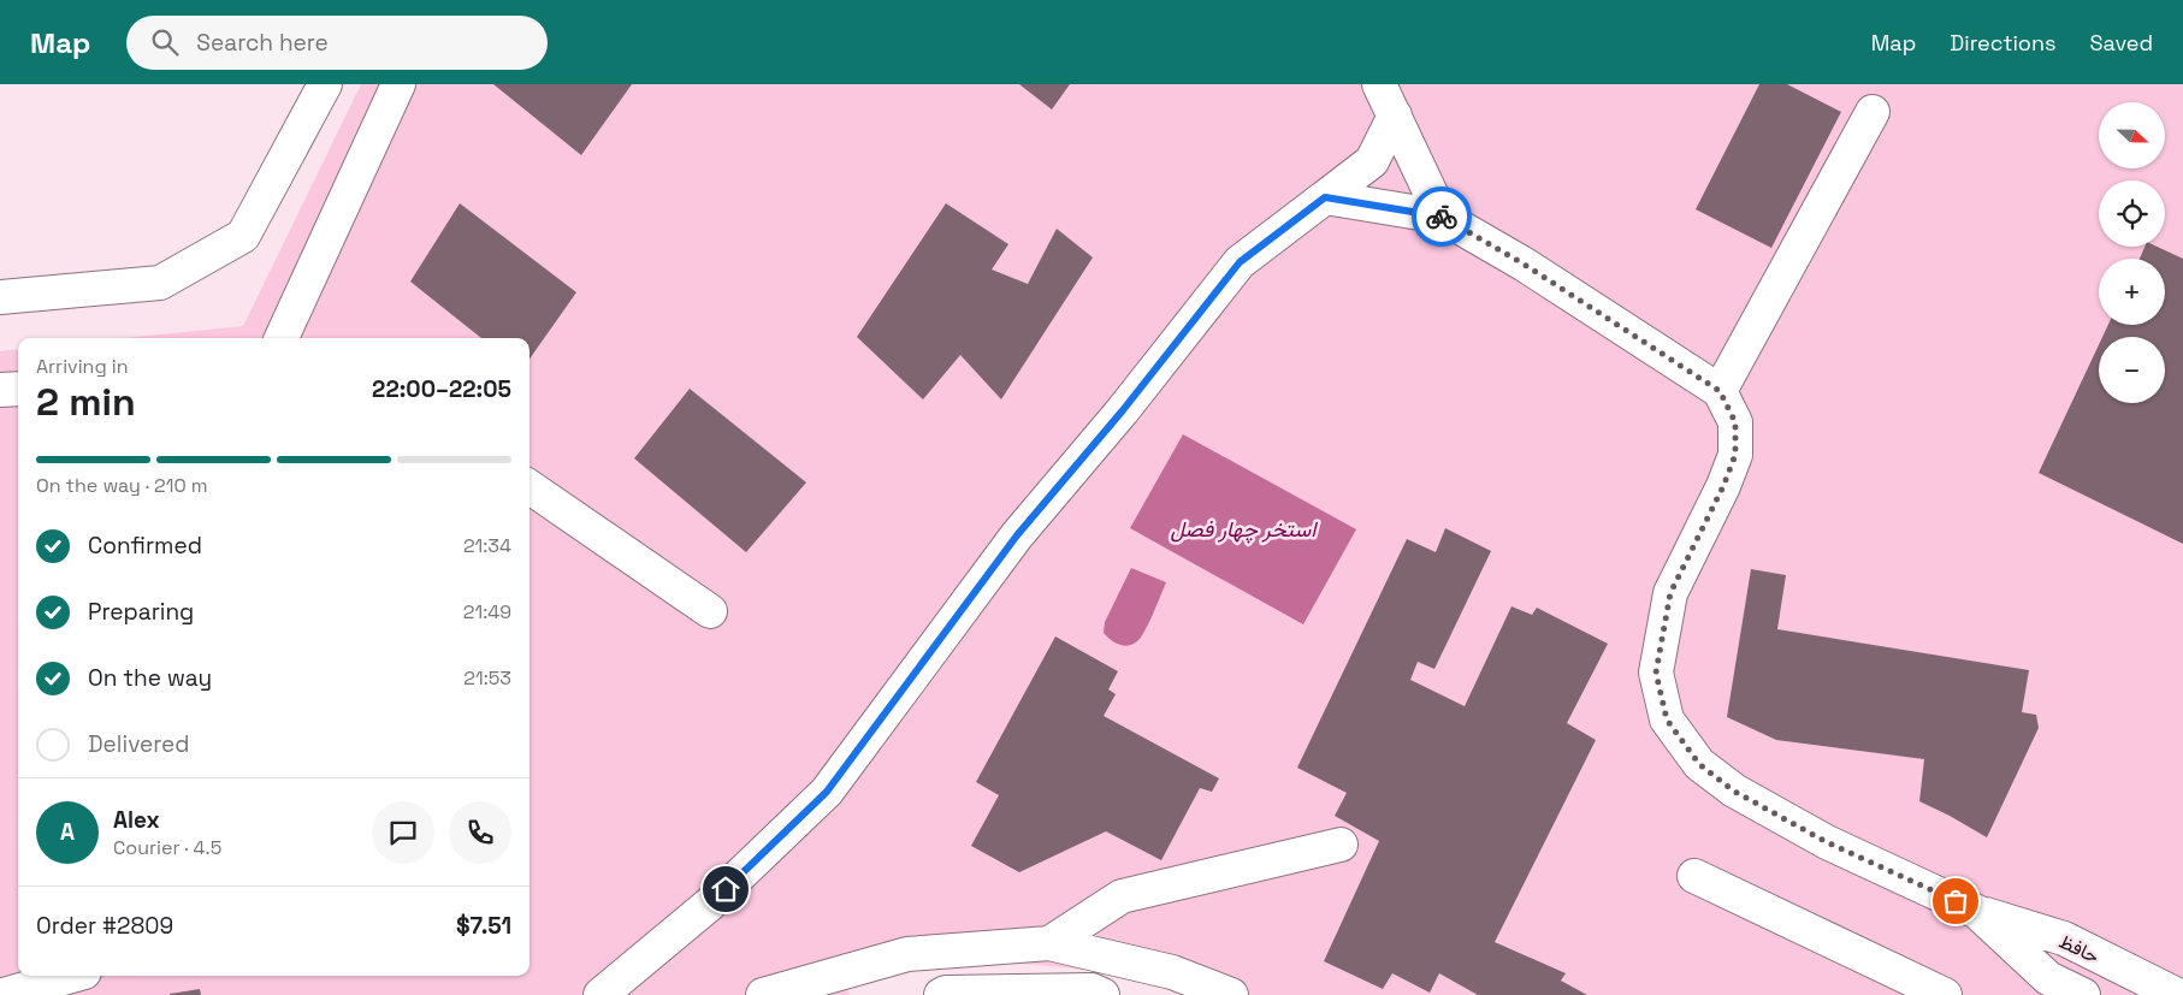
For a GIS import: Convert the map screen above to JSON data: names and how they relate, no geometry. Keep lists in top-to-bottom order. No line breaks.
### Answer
{"streets":{"lane":["حافظ"]},"water":["استخر چهار فصل"],"north":"right","page":{"header":"Map","search":"Search here","nav":["Map","Directions","Saved"],"map_buttons":["+","−"],"heading":["2 min","Arriving in","22:00–22:05"],"panel":["Alex","Courier · 4.5","Order #2809","$7.51"],"bar":"On the way · 210 m","list":[["Confirmed","21:34"],["Preparing","21:49"],["On the way","21:53"],"Delivered"],"round":"A"}}
